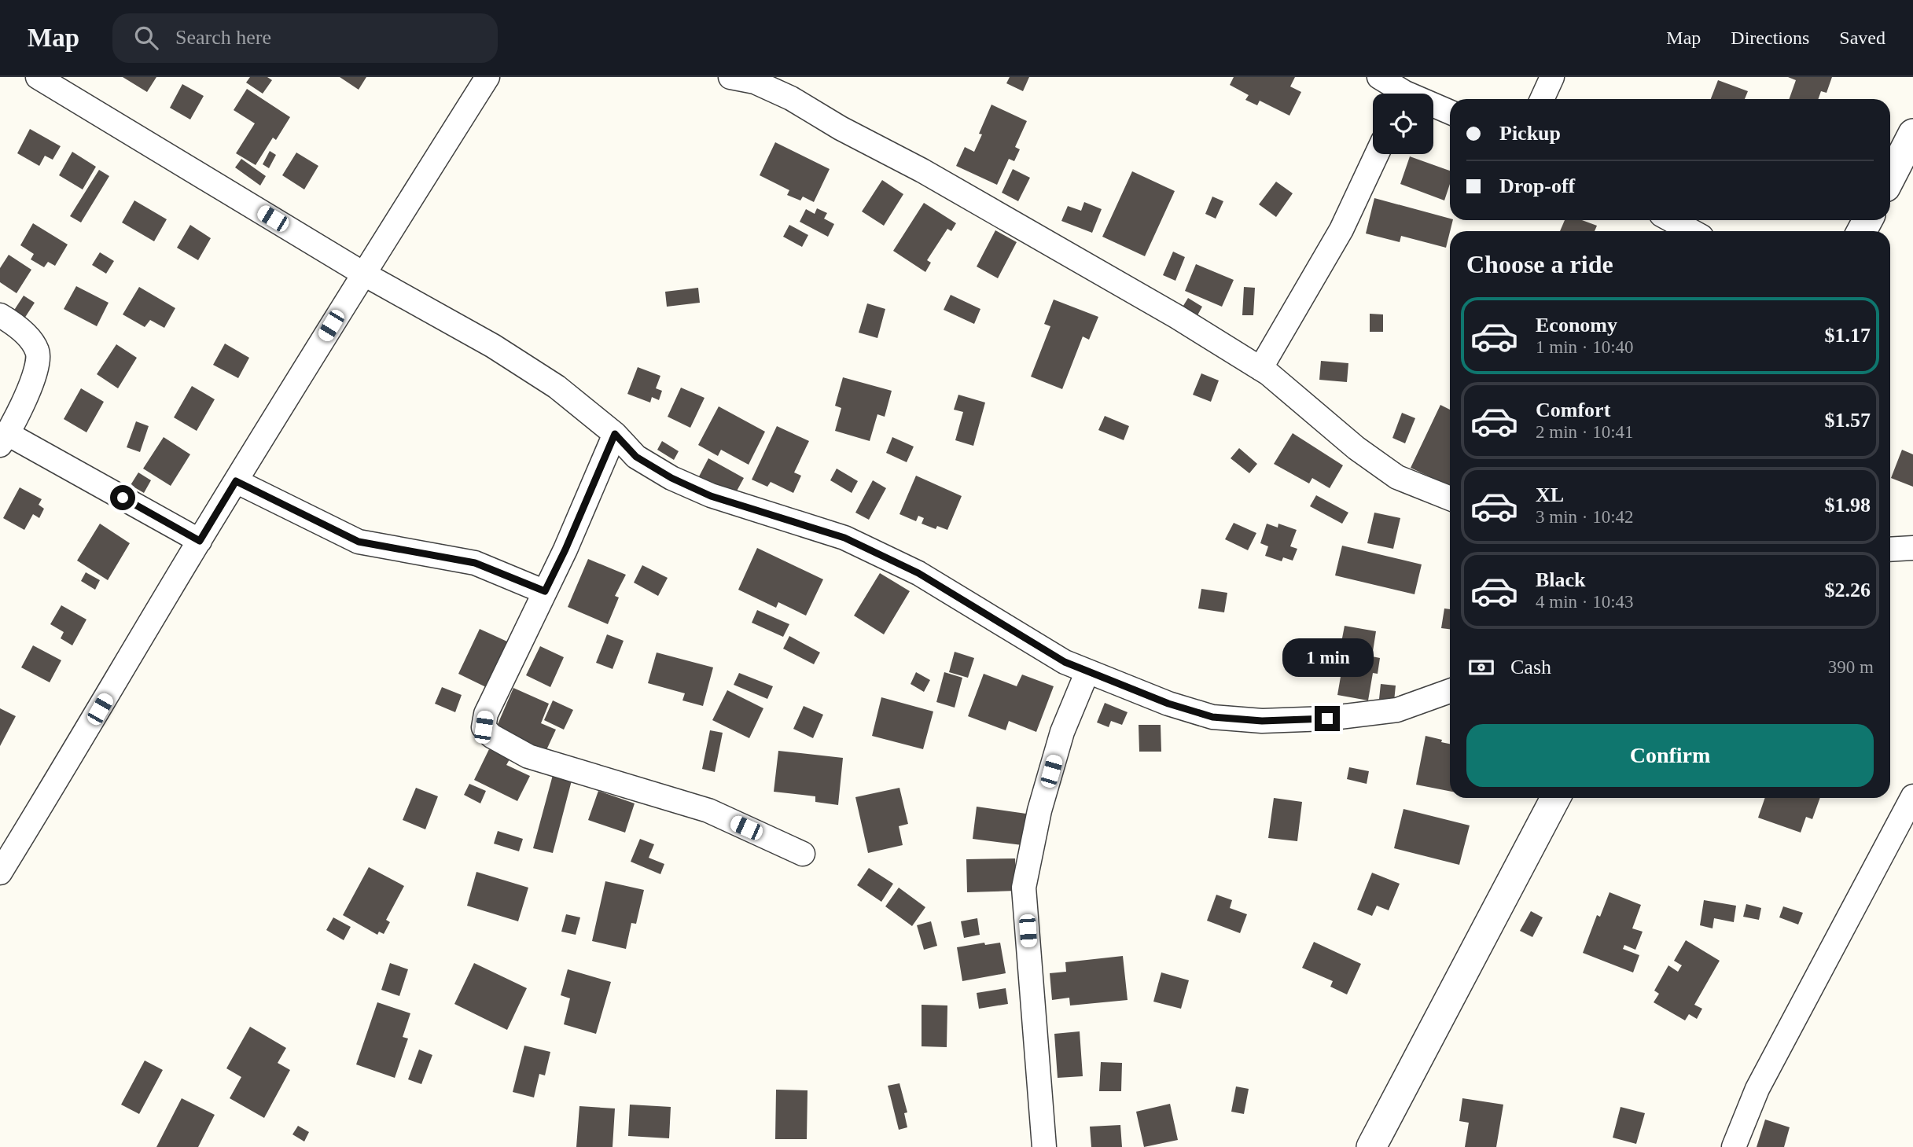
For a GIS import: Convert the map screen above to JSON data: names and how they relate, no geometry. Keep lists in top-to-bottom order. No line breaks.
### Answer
{"page":{"header":"Map","search":"Search here","nav":["Map","Directions","Saved"],"banner":["Pickup","Drop-off"],"heading":"Choose a ride","list":[{"name":"Economy","note":"1 min · 10:40","value":"$1.17"},{"name":"Comfort","note":"2 min · 10:41","value":"$1.57"},{"name":"XL","note":"3 min · 10:42","value":"$1.98"},{"name":"Black","note":"4 min · 10:43","value":"$2.26"}],"pay":["Cash","390 m"],"bubble":"1 min","buttons":"Confirm"}}
